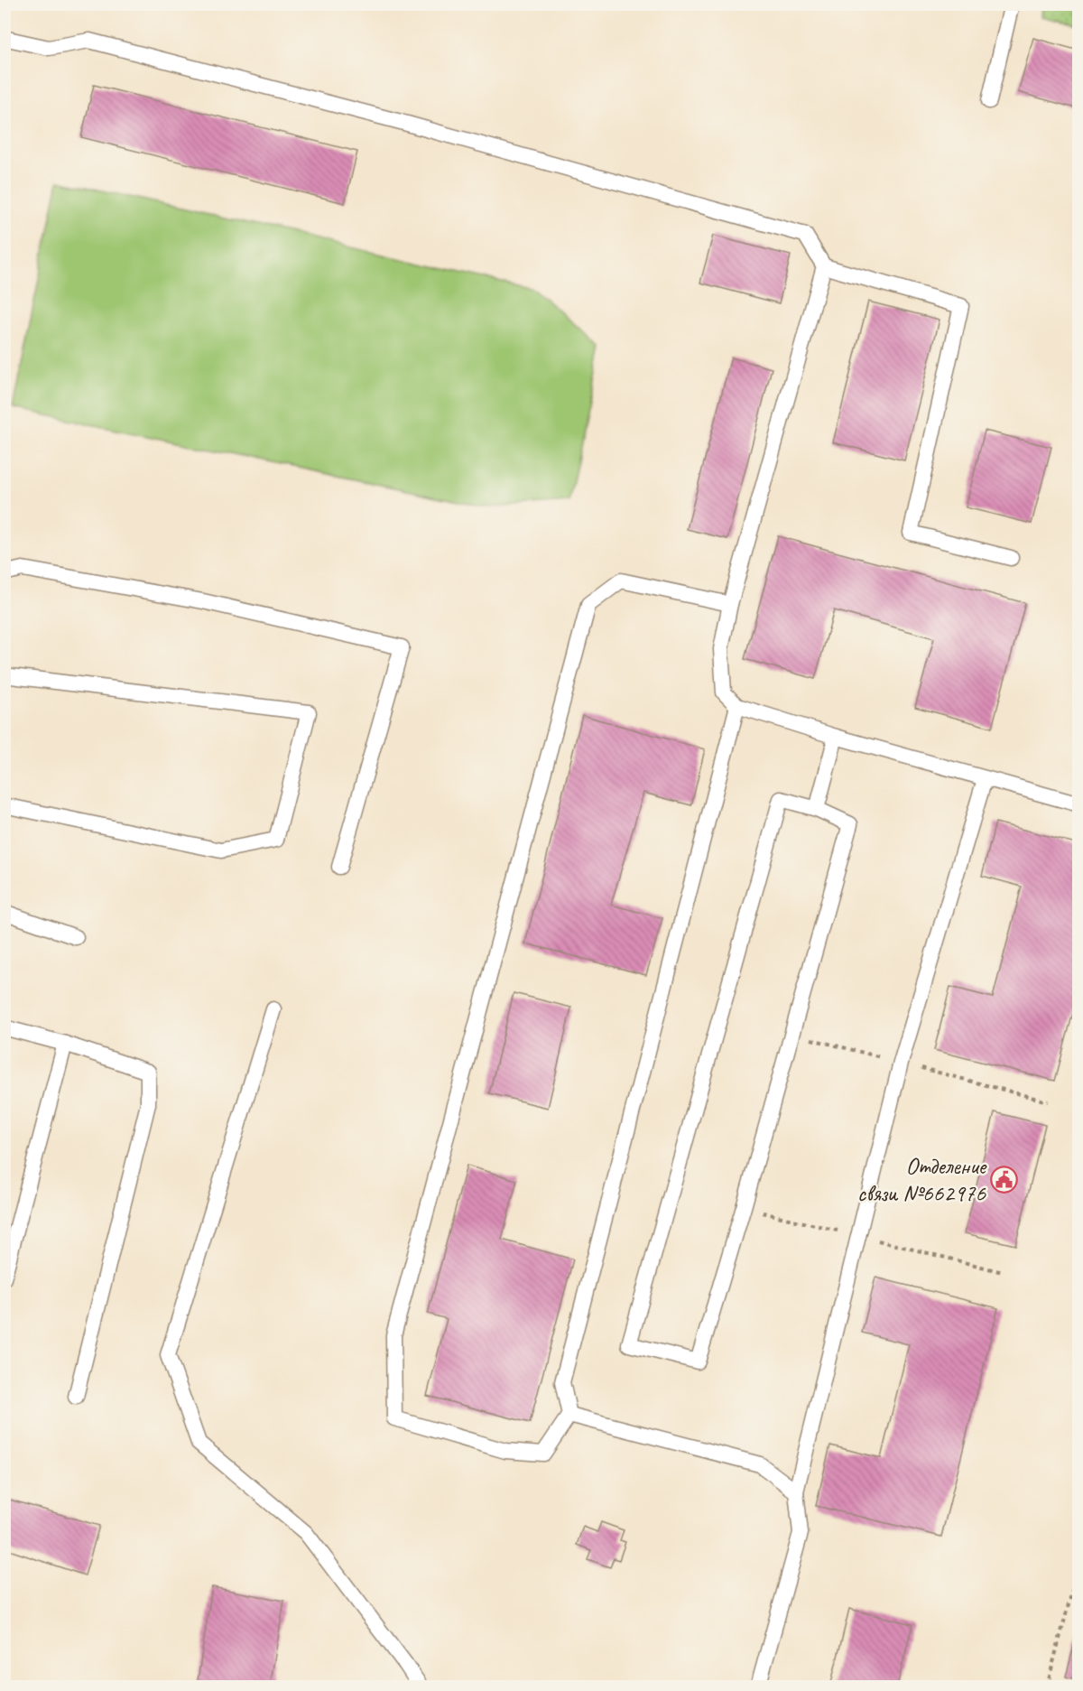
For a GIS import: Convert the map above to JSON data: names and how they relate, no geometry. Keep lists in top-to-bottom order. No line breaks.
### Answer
{"places":{"public building":["Отделение связи №662976"]}}
